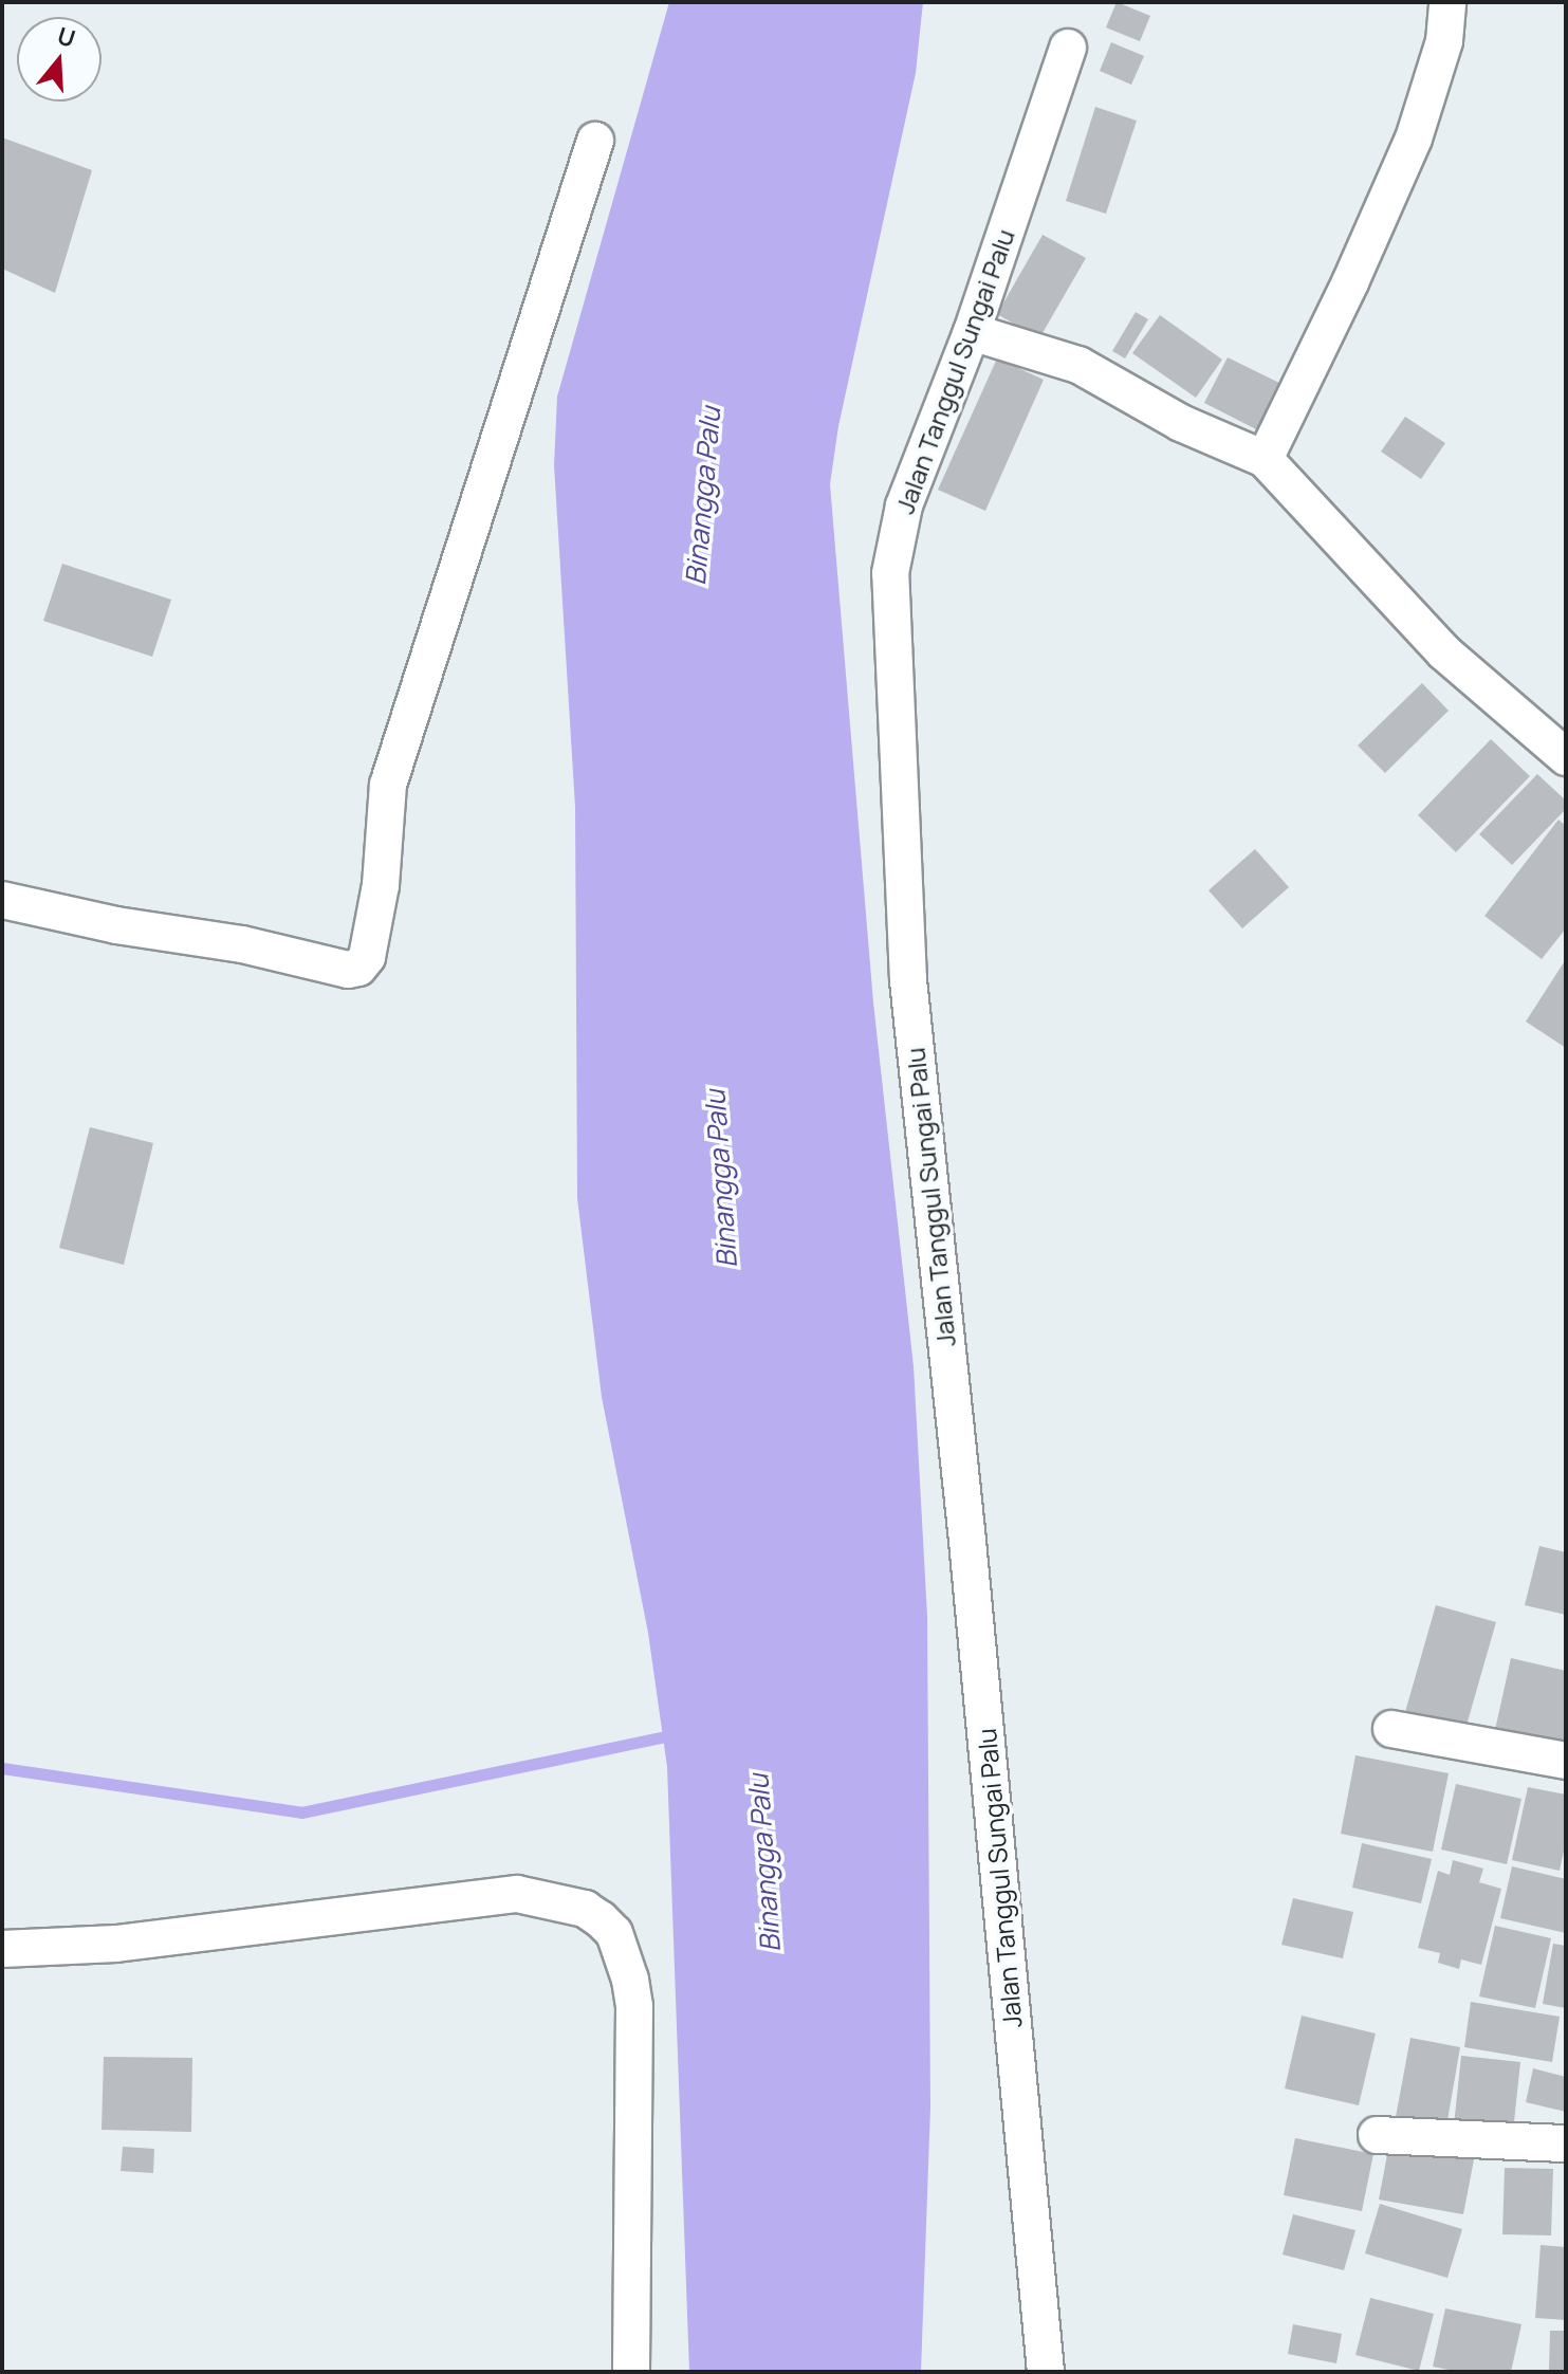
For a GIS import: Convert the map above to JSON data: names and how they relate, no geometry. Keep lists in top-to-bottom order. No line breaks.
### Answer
{"streets":{"street":["Jalan Tanggul Sungai Palu"]},"water":["Binangga Palu"],"north":"top"}
